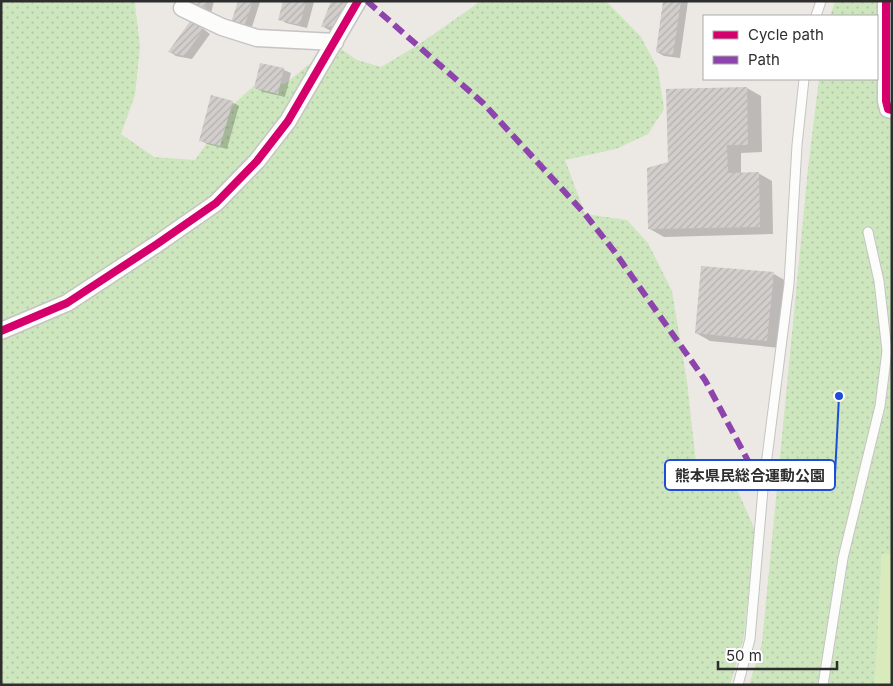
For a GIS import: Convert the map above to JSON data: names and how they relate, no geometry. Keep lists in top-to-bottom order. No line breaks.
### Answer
{"places":["熊本県民総合運動公園"],"legend":["Cycle path","Path"],"scale_bar":"50 m"}
